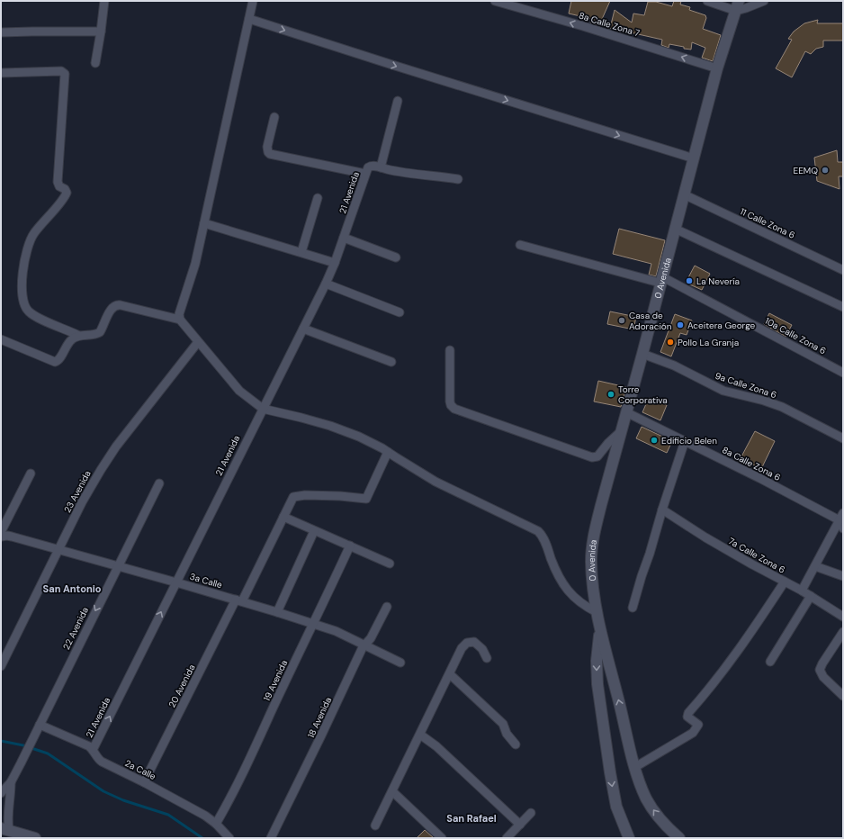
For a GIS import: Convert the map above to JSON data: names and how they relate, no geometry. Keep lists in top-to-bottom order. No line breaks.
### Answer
{"streets":{"street":["8a Calle Zona 7","21 Avenida","11 Calle Zona 6","0 Avenida","10a Calle Zona 6","9a Calle Zona 6","8a Calle Zona 6","23 Avenida","7a Calle Zona 6","3a Calle","22 Avenida","19 Avenida","20 Avenida","18 Avenida","2a Calle"]},"crossings":[["8a Calle Zona 7","0 Avenida"],["21 Avenida","3a Calle"],["21 Avenida","2a Calle"],["11 Calle Zona 6","0 Avenida"],["0 Avenida","10a Calle Zona 6"],["0 Avenida","9a Calle Zona 6"],["0 Avenida","8a Calle Zona 6"],["23 Avenida","3a Calle"],["3a Calle","22 Avenida"],["3a Calle","19 Avenida"],["3a Calle","20 Avenida"],["3a Calle","18 Avenida"],["22 Avenida","2a Calle"],["19 Avenida","2a Calle"],["20 Avenida","2a Calle"]],"one_way":["8a Calle Zona 7","22 Avenida"],"districts":["San Antonio","San Rafael"],"places":["EEMQ","La Nevería","Casa de Adoración","Aceitera George","Pollo La Granja","Torre Corporativa","Edificio Belen"]}
